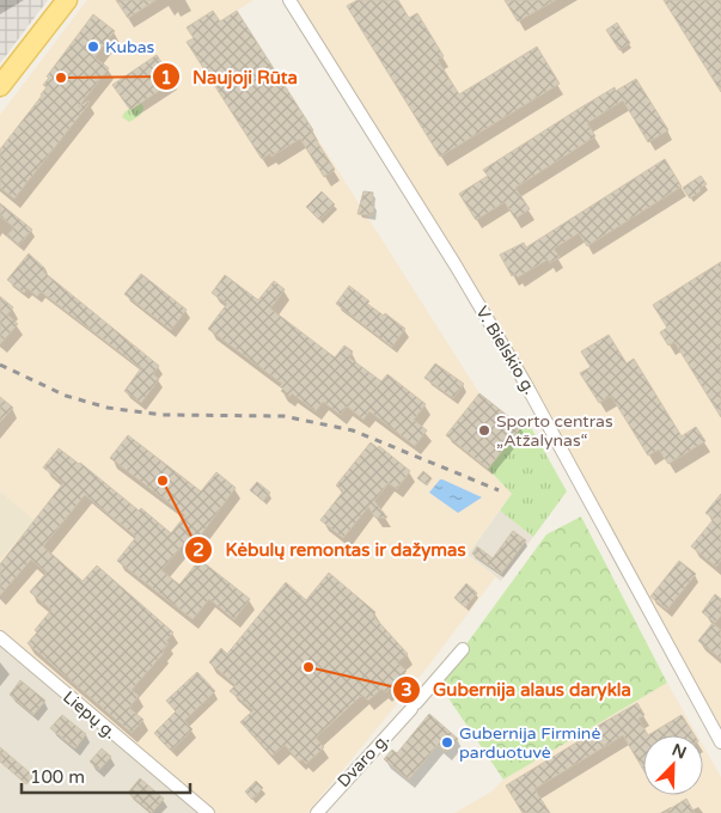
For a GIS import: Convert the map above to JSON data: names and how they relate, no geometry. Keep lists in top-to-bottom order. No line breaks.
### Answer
{"streets":{"street":["V. Bielskio g.","Liepų g.","Dvaro g."]},"places":["Kubas","Naujoji Rūta","Sporto centras „Atžalynas“","Kėbulų remontas ir dažymas","Gubernija alaus darykla","Gubernija Firminė parduotuvė"],"scale_bar":"100 m","north":"top right"}
